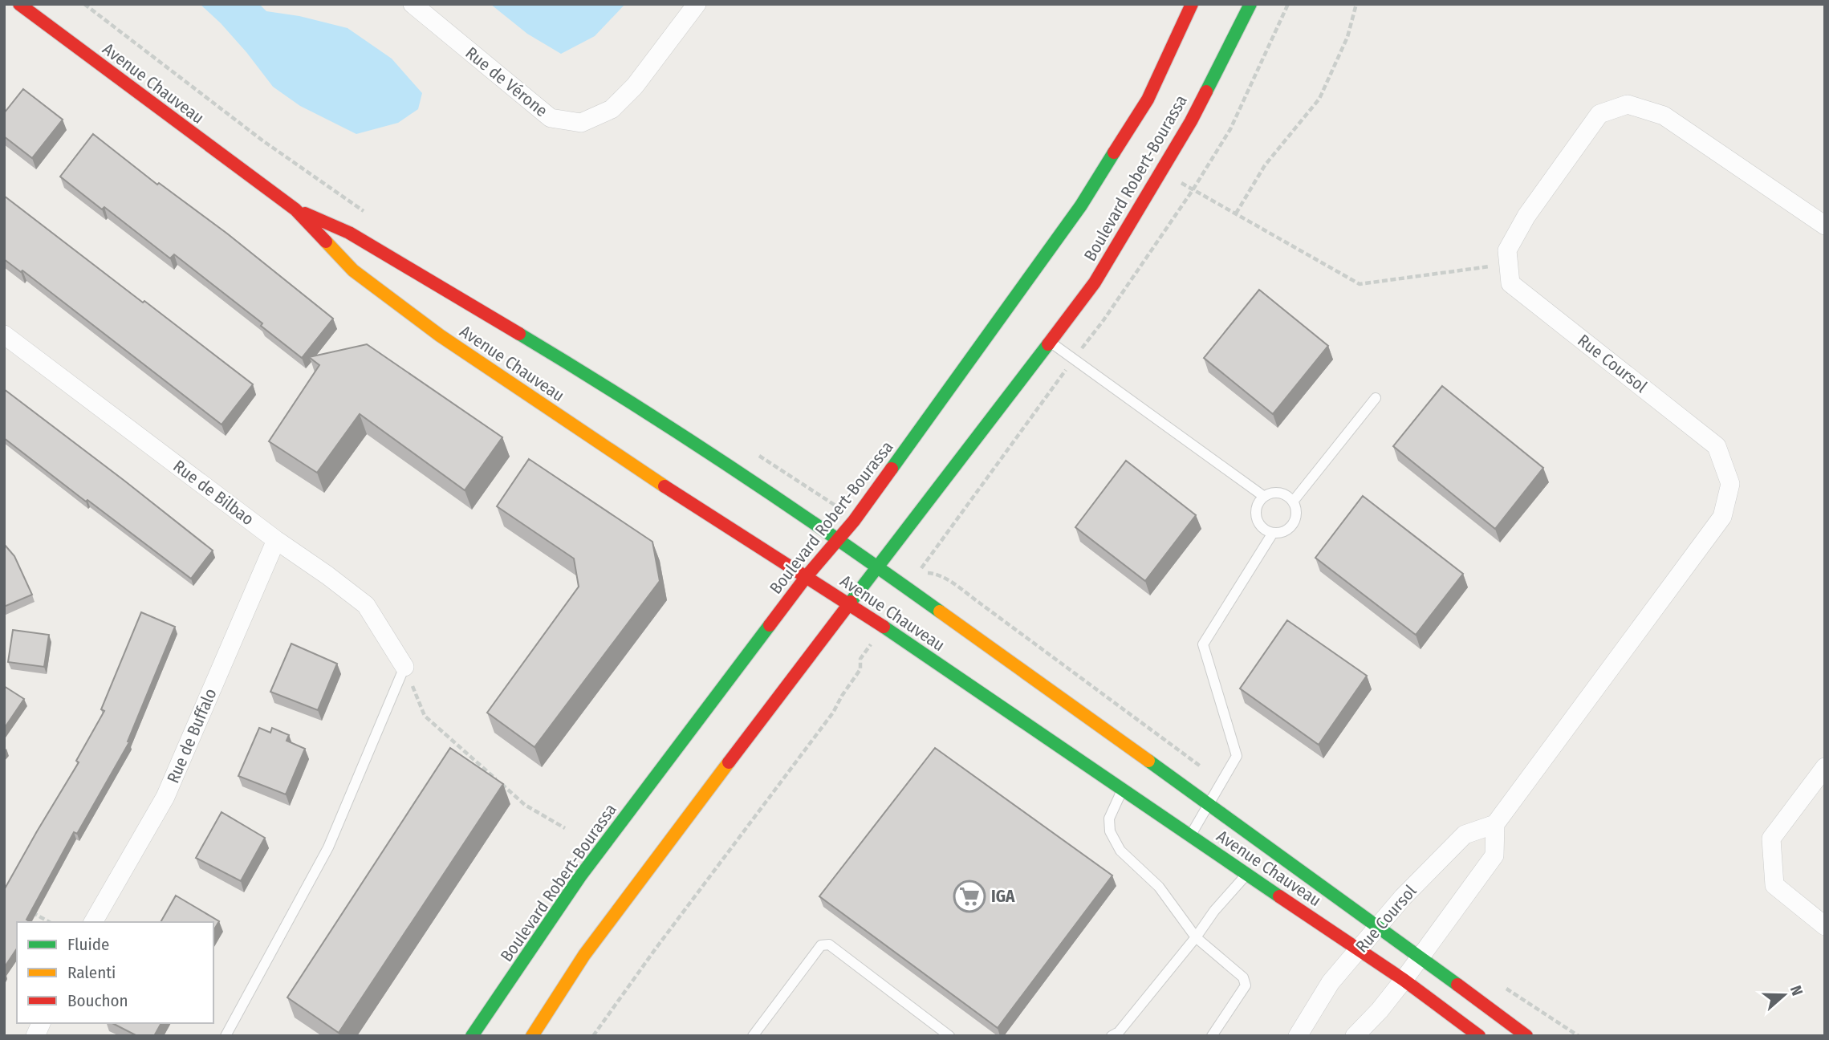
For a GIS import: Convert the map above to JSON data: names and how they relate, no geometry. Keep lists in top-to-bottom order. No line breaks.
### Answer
{"streets":{"main road":["Avenue Chauveau","Boulevard Robert-Bourassa"],"street":["Rue de Vérone","Rue Coursol","Rue de Bilbao","Rue de Buffalo"]},"crossings":[["Avenue Chauveau","Boulevard Robert-Bourassa"],["Avenue Chauveau","Rue Coursol"],["Rue de Bilbao","Rue de Buffalo"]],"places":{"supermarket":["IGA"]},"legend":["Fluide","Ralenti","Bouchon"],"north":"right"}
